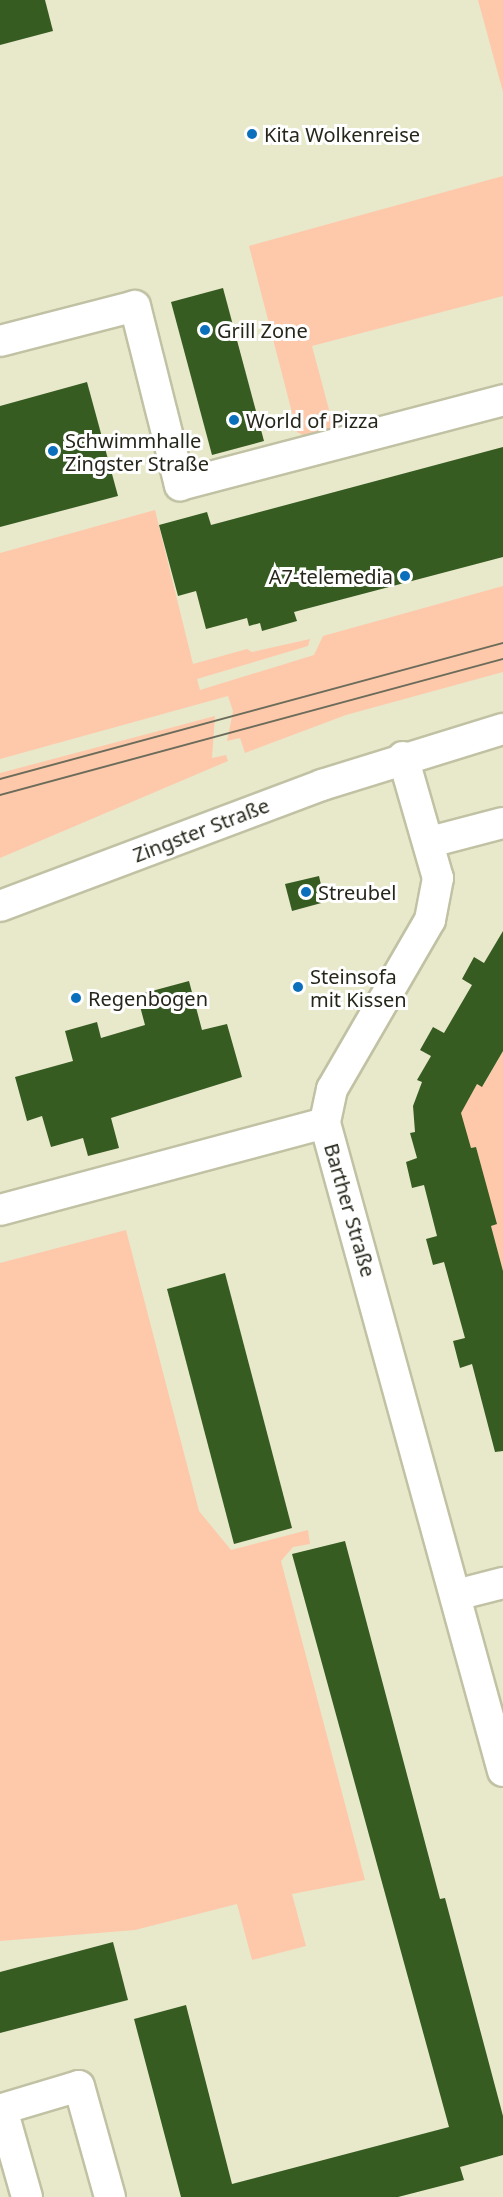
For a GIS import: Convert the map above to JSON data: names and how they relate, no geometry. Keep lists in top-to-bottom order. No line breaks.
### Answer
{"streets":{"street":["Zingster Straße","Barther Straße"]},"places":["Kita Wolkenreise","Grill Zone","World of Pizza","Schwimmhalle Zingster Straße","A7-telemedia","Streubel","Steinsofa mit Kissen","Regenbogen"]}
